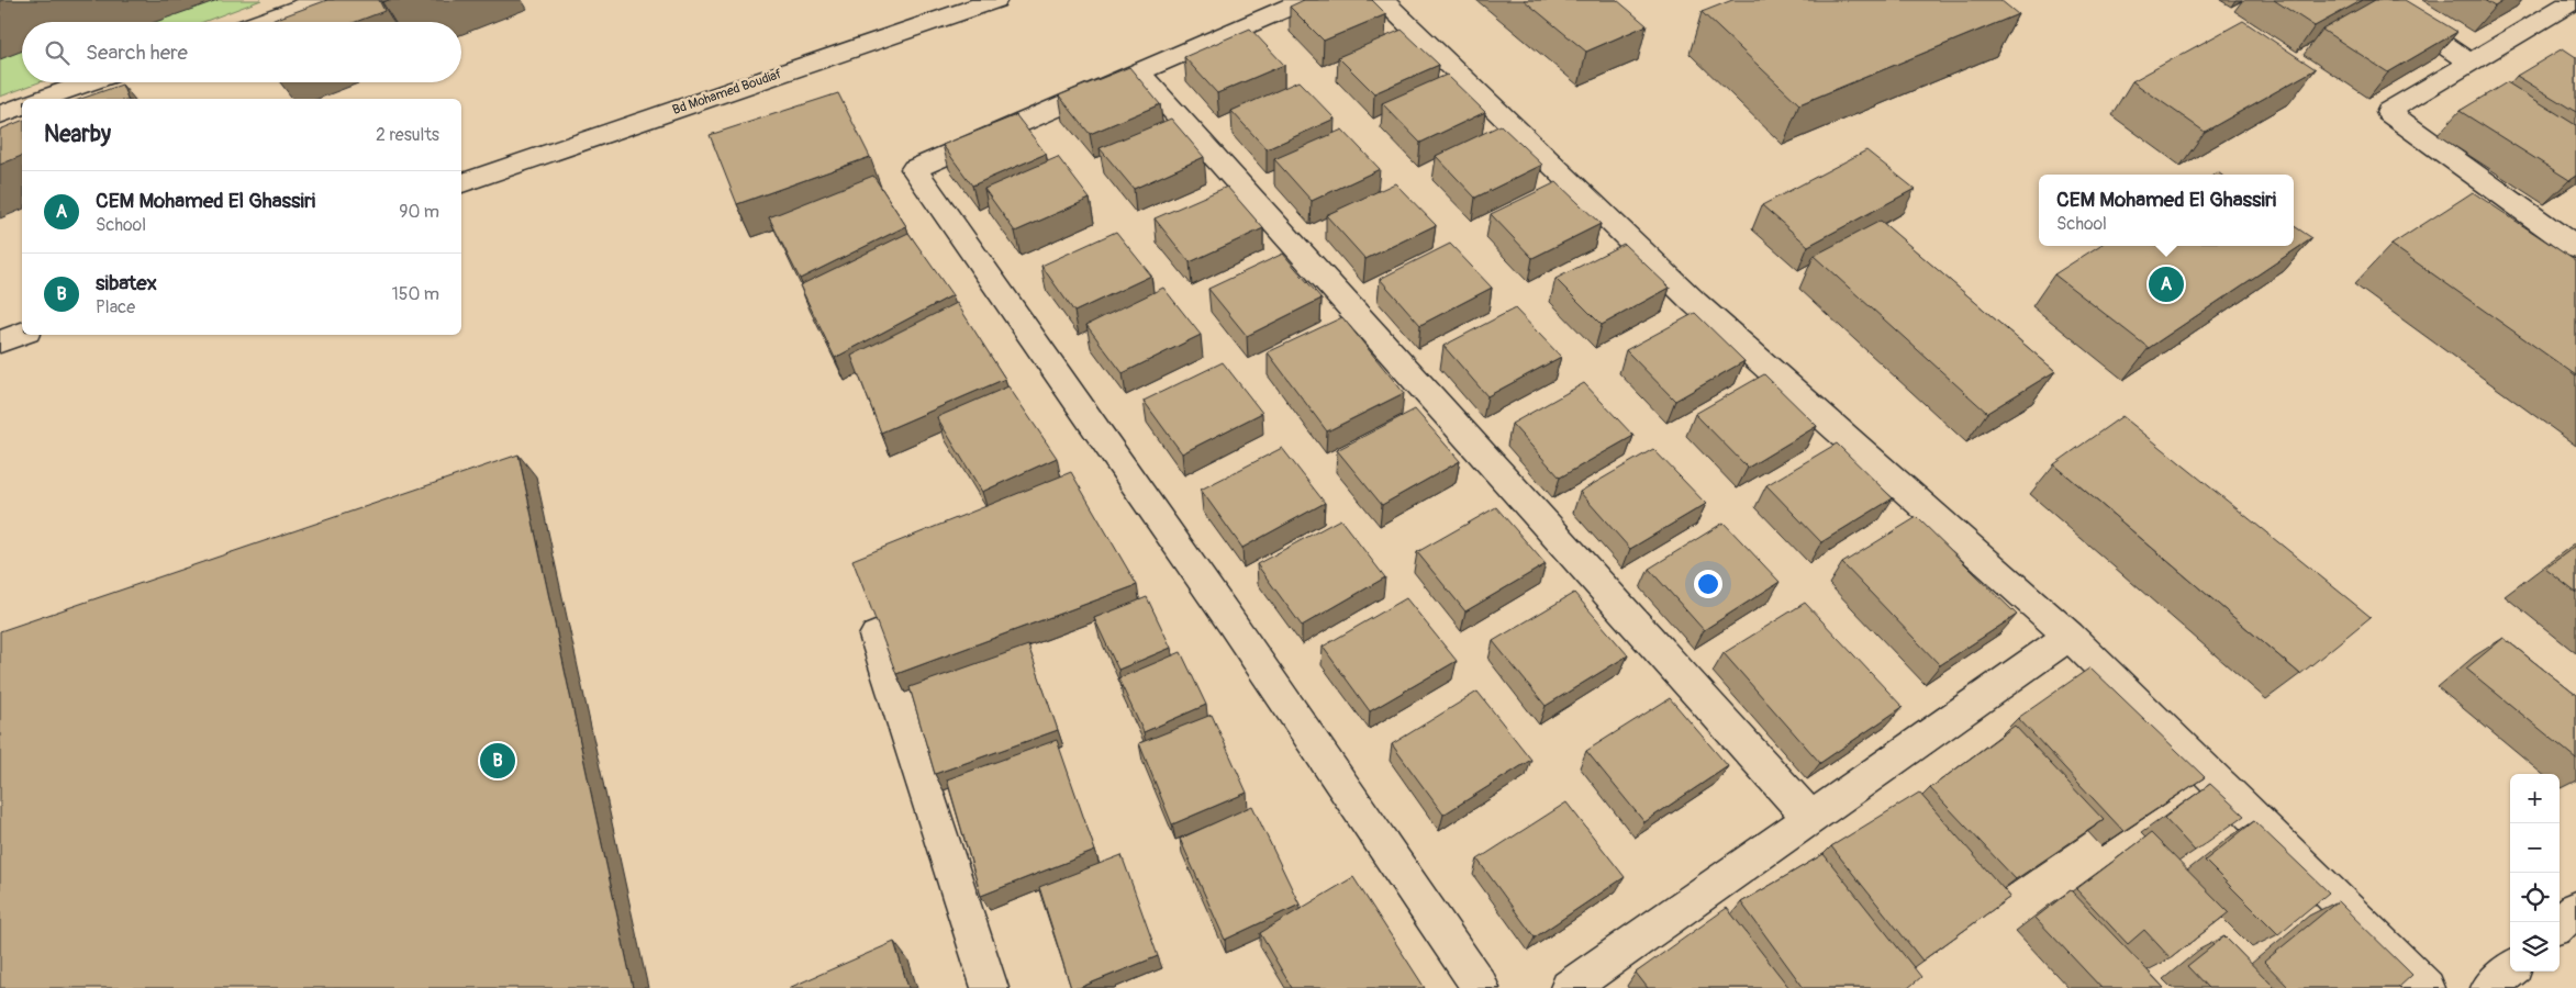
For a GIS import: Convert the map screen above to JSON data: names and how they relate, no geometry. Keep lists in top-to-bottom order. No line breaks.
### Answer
{"streets":{"street":["Bd Mohamed Boudiaf"]},"page":{"search":"Search here","heading":["Nearby","2 results"],"list":[{"mark":"A","name":"CEM Mohamed El Ghassiri","note":"School","value":"90 m"},{"mark":"B","name":"sibatex","note":"Place","value":"150 m"}],"popup":["CEM Mohamed El Ghassiri","School"],"pins":["A","B"],"map_buttons":["+","−"]}}
